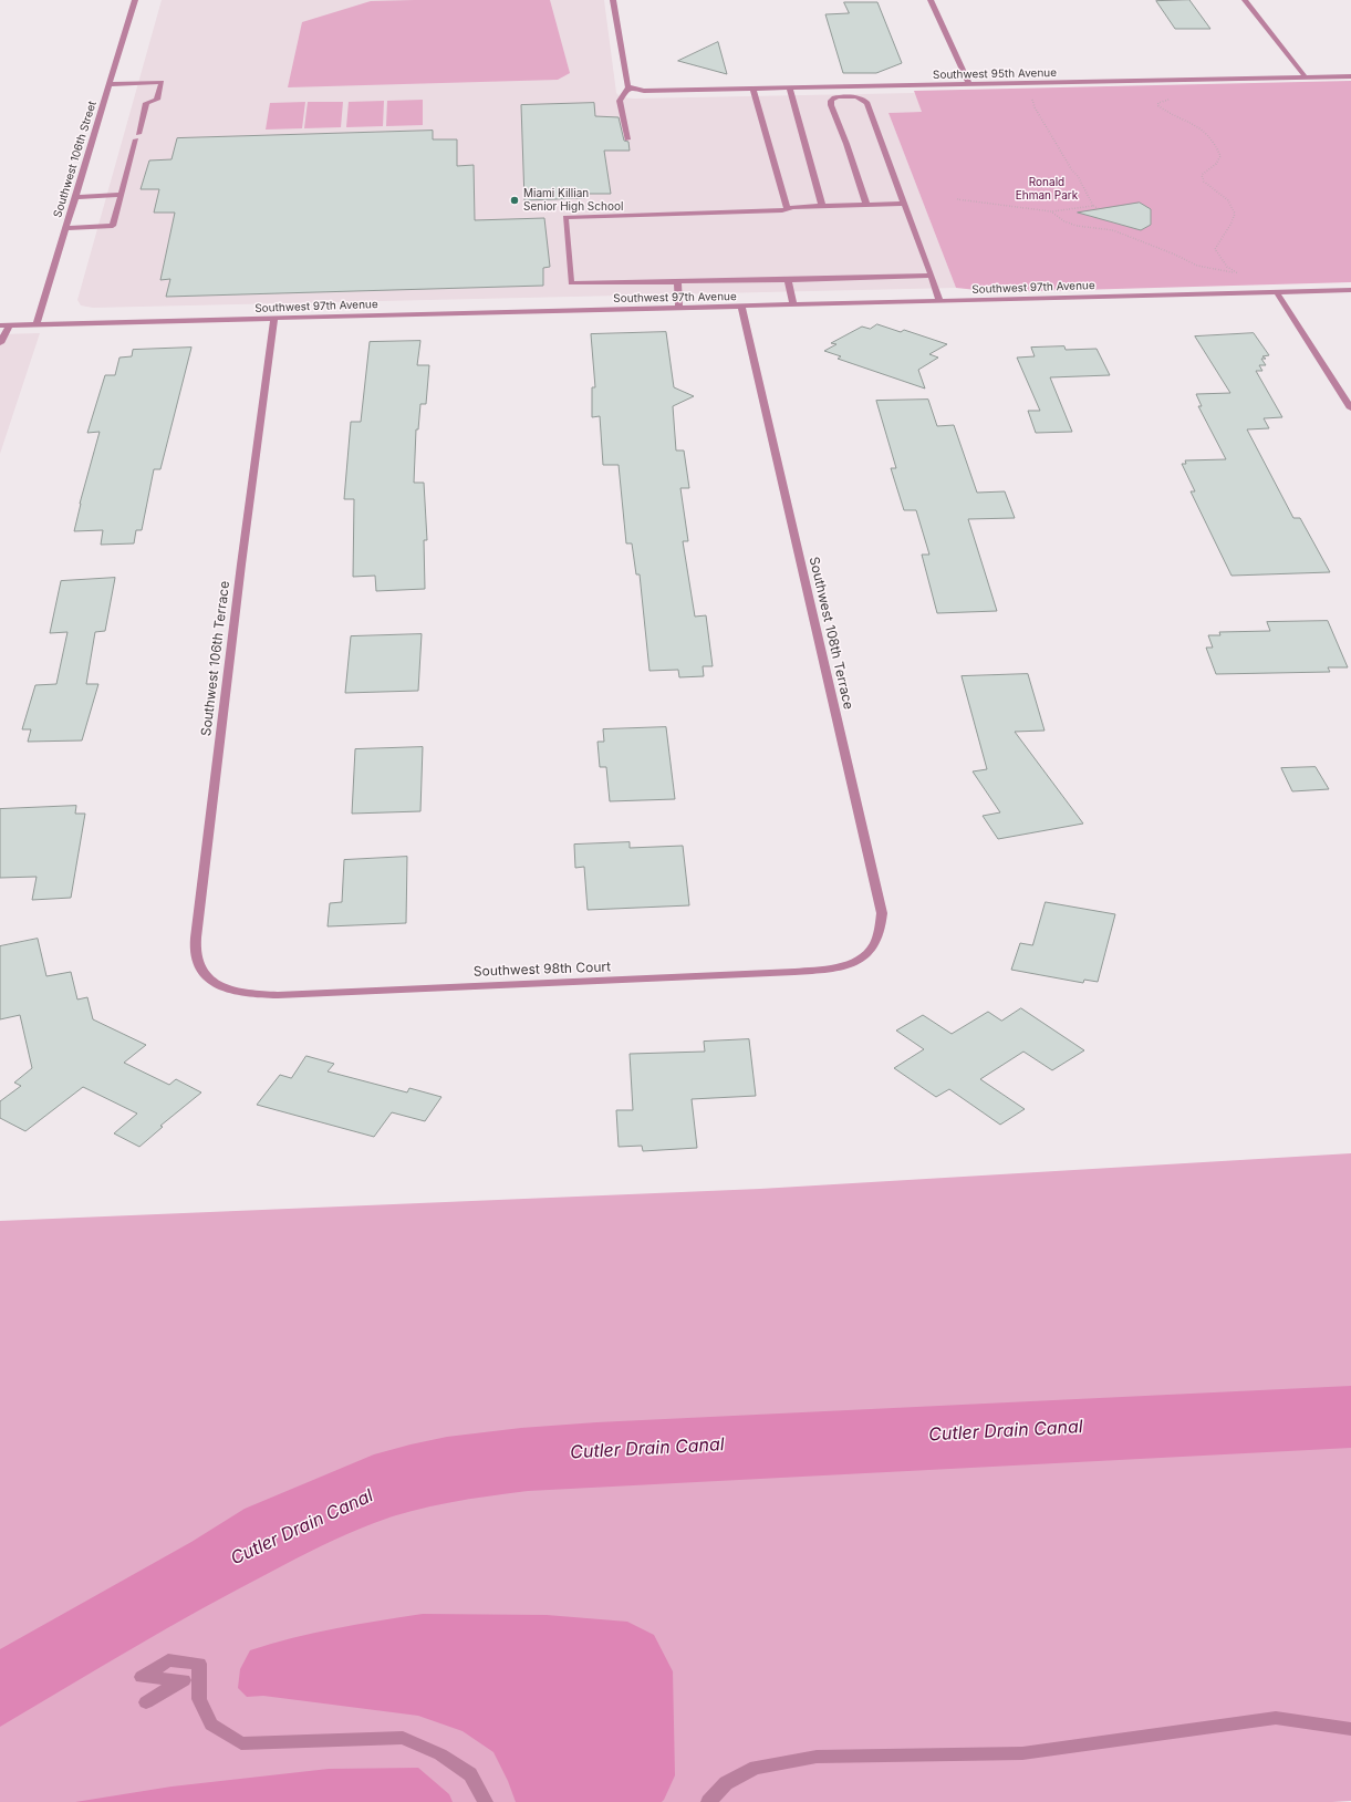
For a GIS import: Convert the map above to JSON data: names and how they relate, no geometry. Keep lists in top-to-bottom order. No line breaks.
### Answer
{"streets":{"street":["Southwest 95th Avenue","Southwest 106th Street","Southwest 97th Avenue","Southwest 108th Terrace","Southwest 106th Terrace","Southwest 98th Court"]},"crossings":[["Southwest 106th Street","Southwest 97th Avenue"],["Southwest 97th Avenue","Southwest 108th Terrace"],["Southwest 97th Avenue","Southwest 106th Terrace"],["Southwest 108th Terrace","Southwest 98th Court"],["Southwest 106th Terrace","Southwest 98th Court"]],"water":["Cutler Drain Canal"],"parks":["Ronald Ehman Park"],"places":["Miami Killian Senior High School"]}
